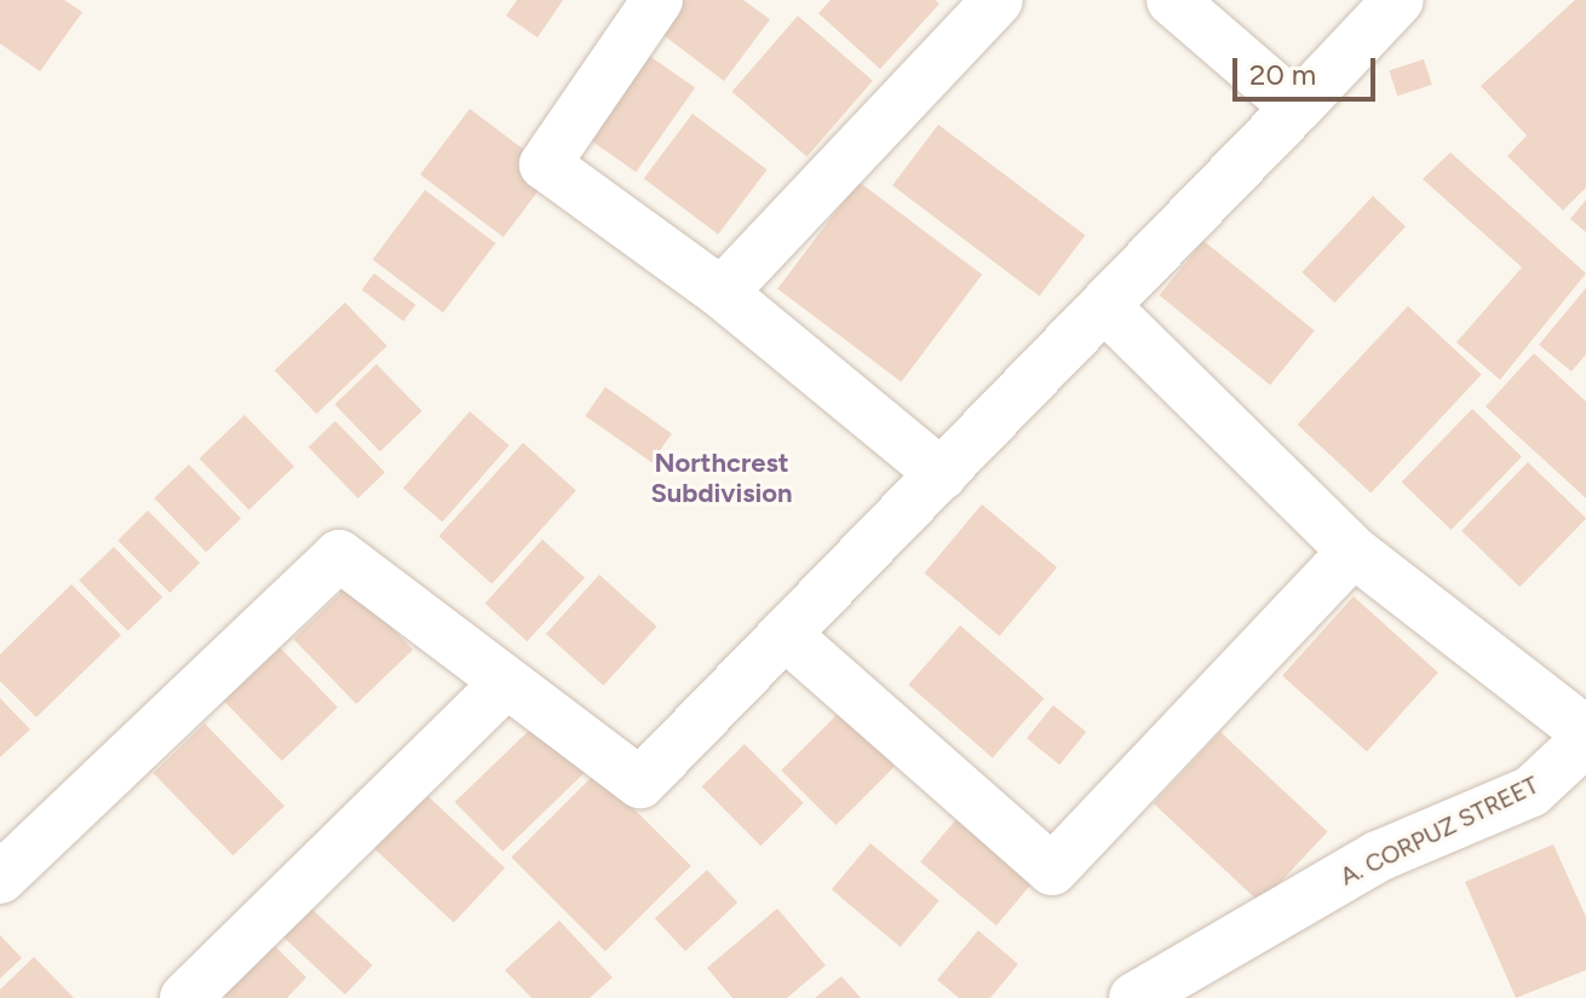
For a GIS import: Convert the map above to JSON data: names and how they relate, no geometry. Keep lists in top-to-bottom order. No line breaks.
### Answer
{"streets":{"street":["A. CORPUZ STREET"]},"districts":["Northcrest Subdivision"],"scale_bar":"20 m"}
